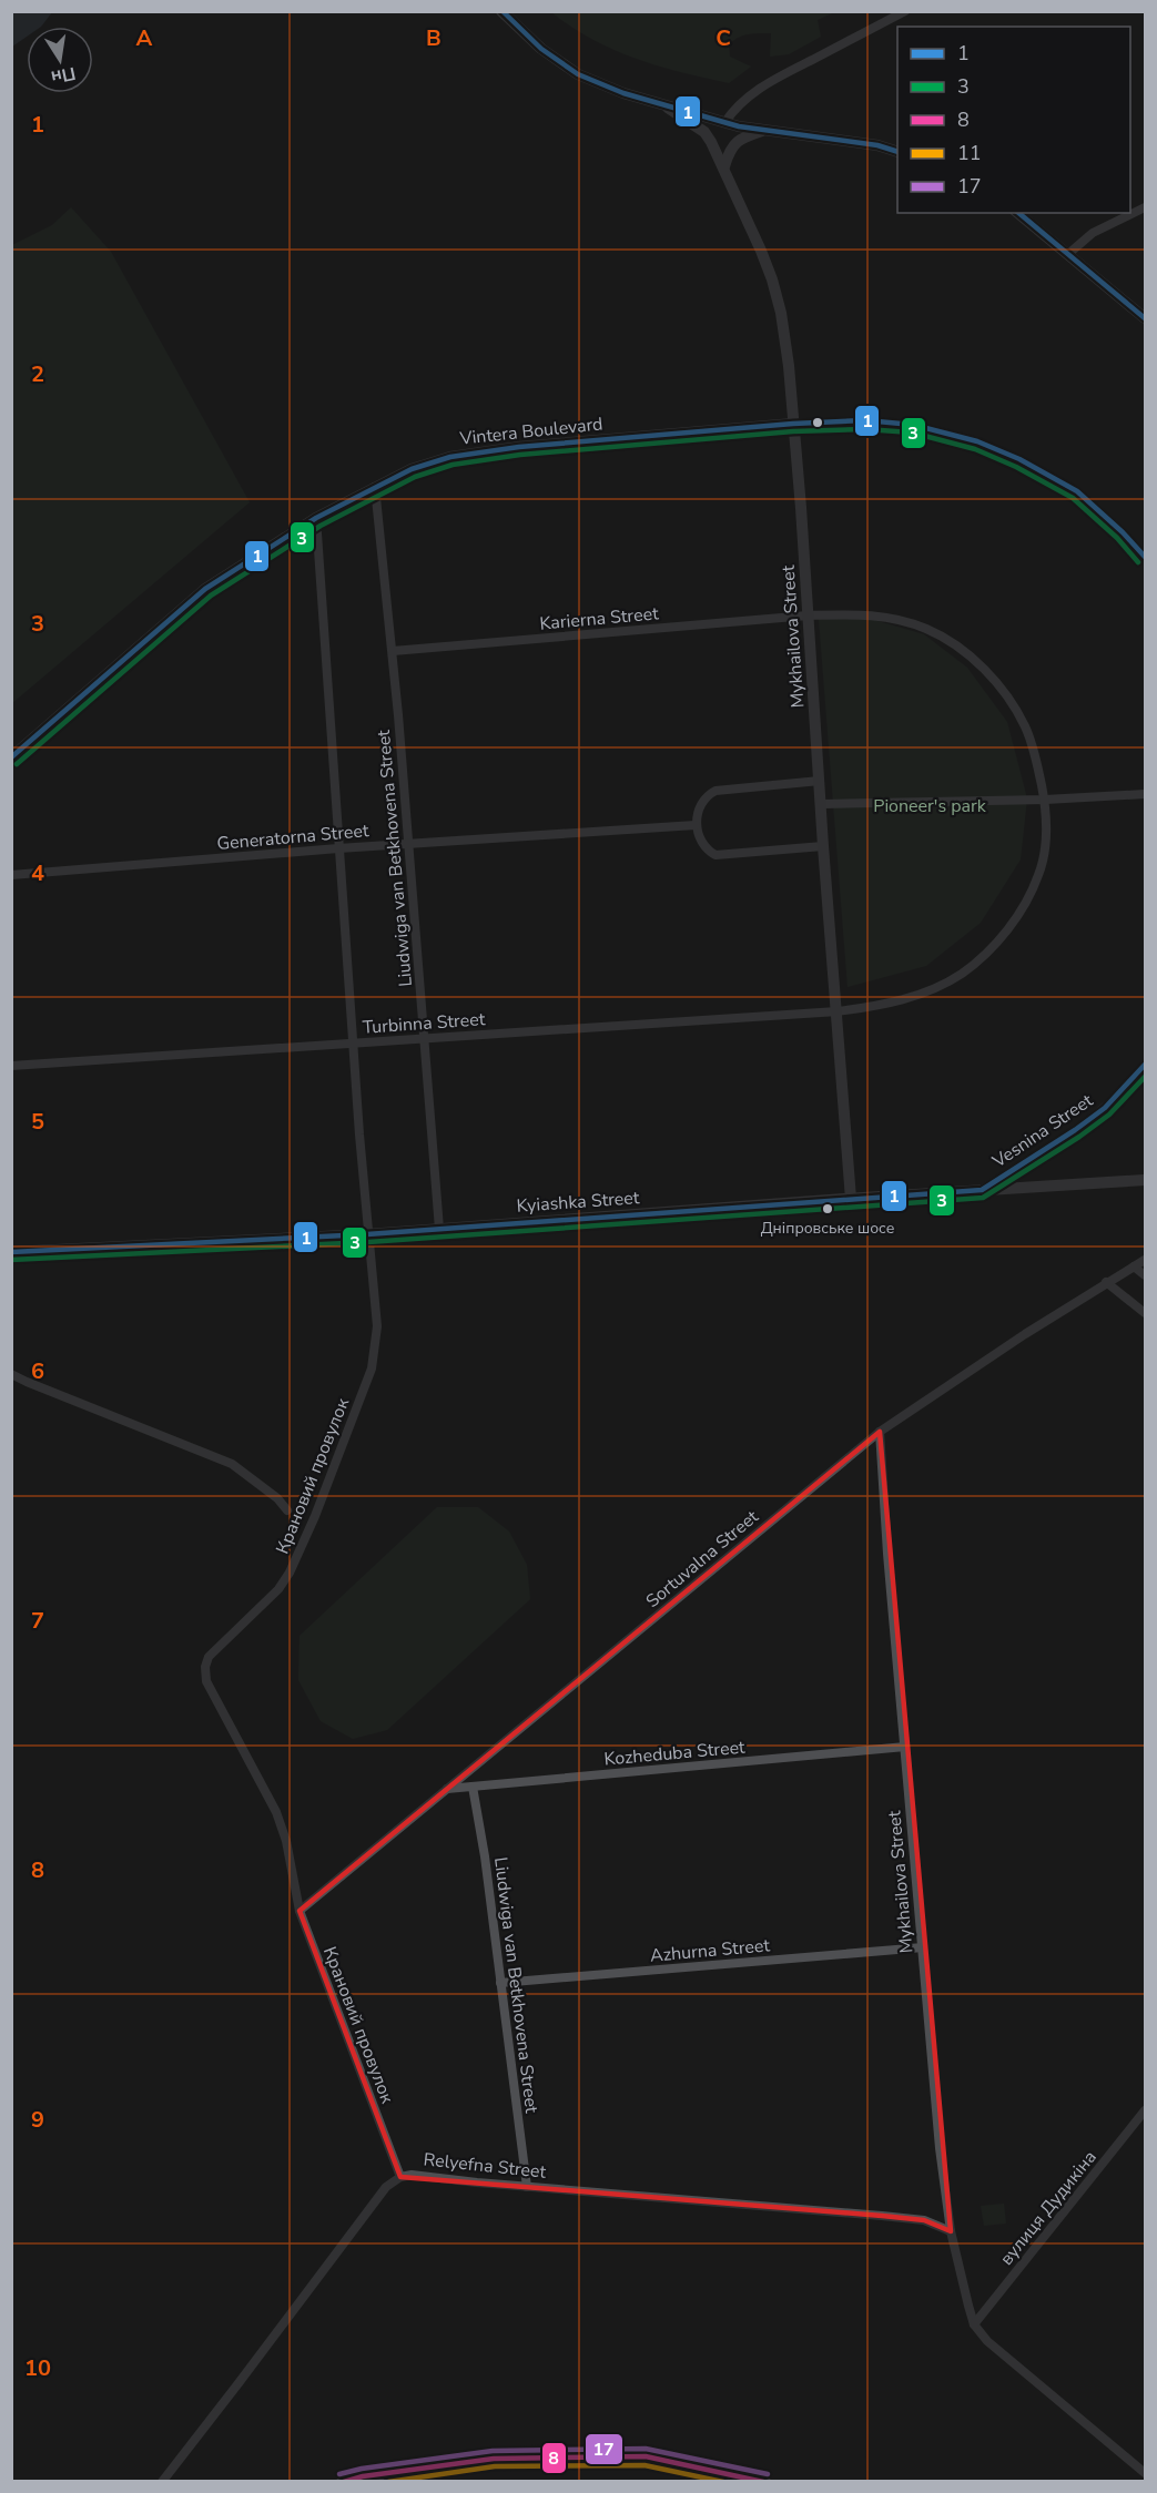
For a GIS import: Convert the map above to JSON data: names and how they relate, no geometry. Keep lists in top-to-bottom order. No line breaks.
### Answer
{"streets":{"street":["Vintera Boulevard","Karierna Street","Mykhailova Street","Generatorna Street","Liudwiga van Betkhovena Street","Turbinna Street","Vesnina Street","Kyiashka Street","Крановий провулок","Sortuvalna Street","Kozheduba Street","Azhurna Street","Relyefna Street","вулиця Дудикіна"]},"crossings":[["Vintera Boulevard","Mykhailova Street"],["Vintera Boulevard","Liudwiga van Betkhovena Street"],["Karierna Street","Mykhailova Street"],["Karierna Street","Liudwiga van Betkhovena Street"],["Karierna Street","Turbinna Street"],["Mykhailova Street","Turbinna Street"],["Mykhailova Street","Kyiashka Street"],["Mykhailova Street","Sortuvalna Street"],["Mykhailova Street","Kozheduba Street"],["Mykhailova Street","Azhurna Street"],["Mykhailova Street","Relyefna Street"],["Mykhailova Street","вулиця Дудикіна"],["Generatorna Street","Liudwiga van Betkhovena Street"],["Liudwiga van Betkhovena Street","Turbinna Street"],["Liudwiga van Betkhovena Street","Kyiashka Street"],["Liudwiga van Betkhovena Street","Kozheduba Street"],["Liudwiga van Betkhovena Street","Azhurna Street"],["Liudwiga van Betkhovena Street","Relyefna Street"],["Vesnina Street","Kyiashka Street"],["Kyiashka Street","Крановий провулок"],["Крановий провулок","Sortuvalna Street"],["Крановий провулок","Relyefna Street"],["Sortuvalna Street","Kozheduba Street"]],"parks":["Pioneer's park"],"places":["Дніпровське шосе"],"lines":["transit line 1","transit line 3","transit line 17","transit line 8","transit line 11"],"legend":["1","3","8","11","17"],"north":"bottom","grid":{"columns":["A","B","C"],"rows":["1","2","3","4","5","6","7","8","9","10"]}}
